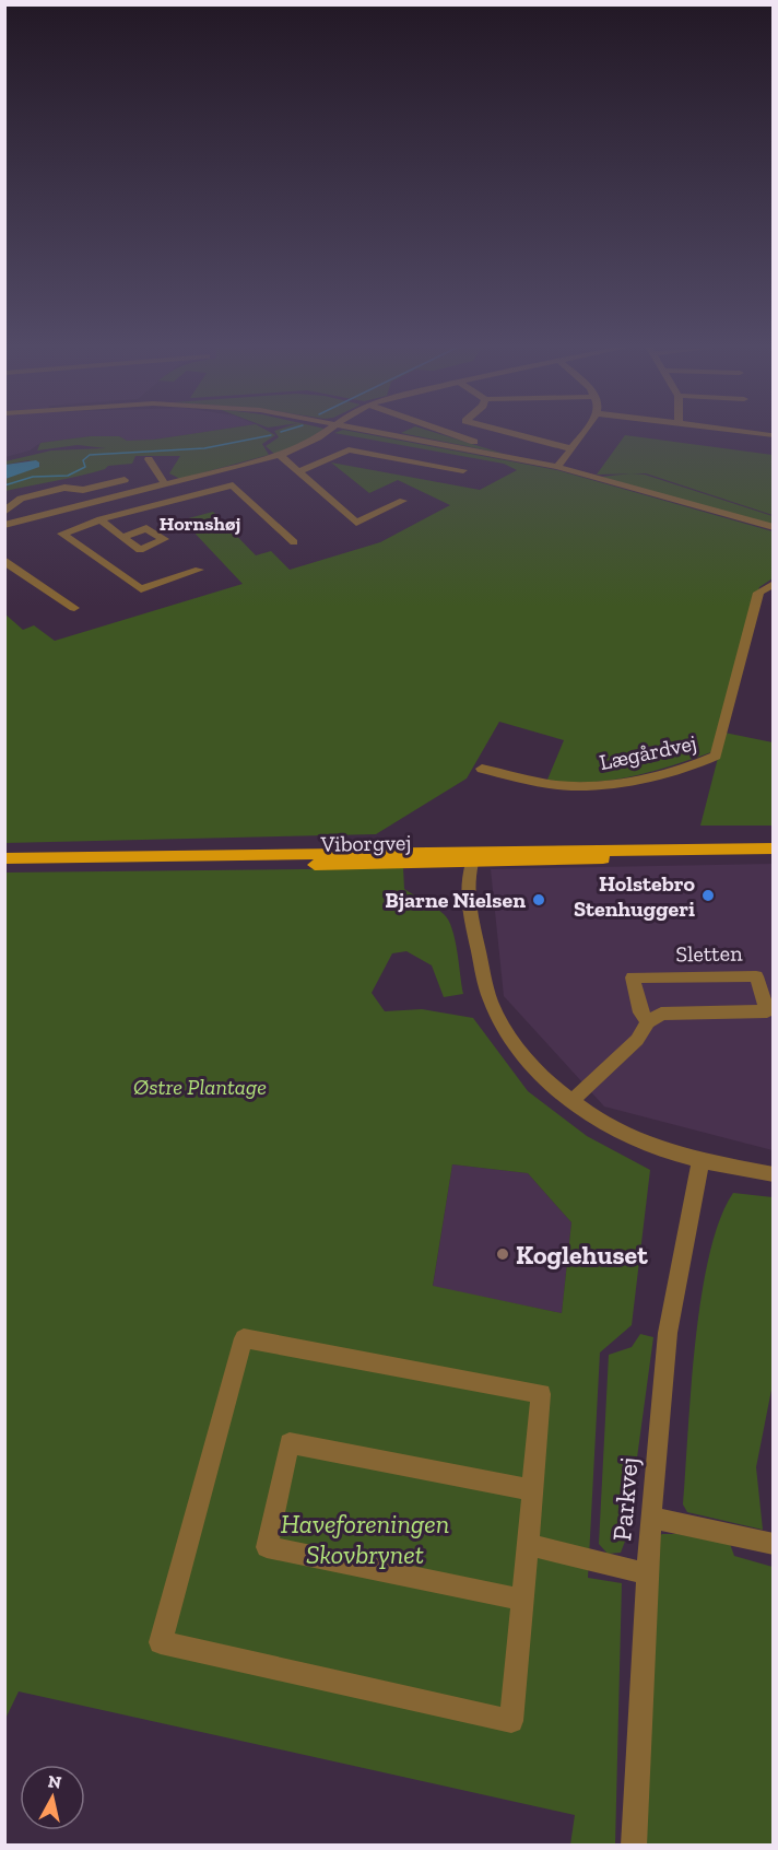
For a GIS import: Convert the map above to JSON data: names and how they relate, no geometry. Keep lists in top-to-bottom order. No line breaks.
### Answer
{"streets":{"main road":["Viborgvej"],"street":["Lægårdvej","Sletten","Parkvej"]},"districts":["Hornshøj"],"parks":["Østre Plantage","Haveforeningen Skovbrynet"],"places":["Holstebro Stenhuggeri","Bjarne Nielsen","Koglehuset"],"north":"top"}
